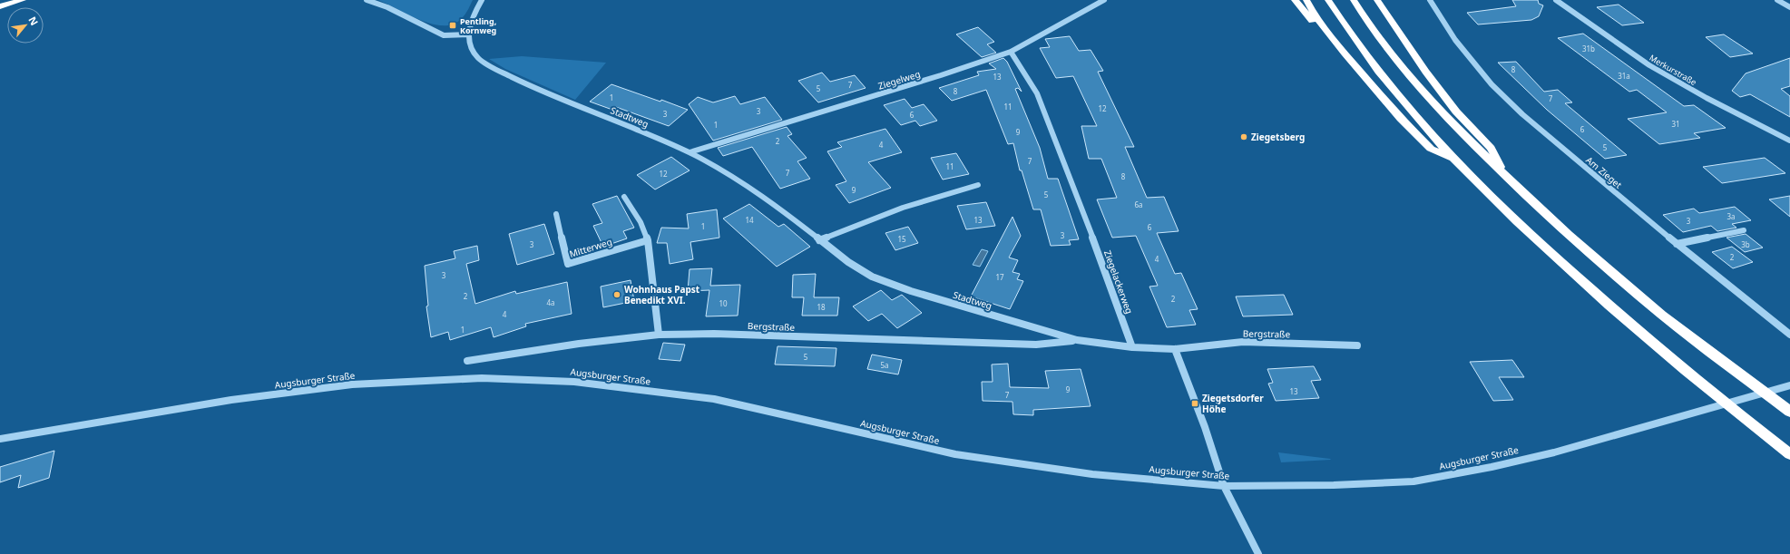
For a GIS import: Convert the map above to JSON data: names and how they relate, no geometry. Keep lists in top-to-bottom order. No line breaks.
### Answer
{"streets":{"street":["Merkurstraße","Ziegelweg","Stadtweg","Am Zieget","Mitterweg","Ziegelackerweg","Bergstraße","Augsburger Straße"]},"crossings":[["Ziegelweg","Stadtweg"],["Ziegelweg","Ziegelackerweg"],["Stadtweg","Ziegelackerweg"],["Stadtweg","Bergstraße"]],"places":{"transit":["Pentling, Kornweg","Ziegetsdorfer Höhe"],"other":["Ziegetsberg","Wohnhaus Papst Benedikt XVI."]},"house_numbers":["31b","8","31a","13","7","5","8","1","7","11","12","3","3","6","31","1","6","9","2","4","5","7","11","7","12","8","9","5","6a","3a","14","13","3","1","6","3","15","3","3b","2","4","3","17","2","2","4a","10","18","4","1","5","5a","9","13","7"],"north":"top right"}
